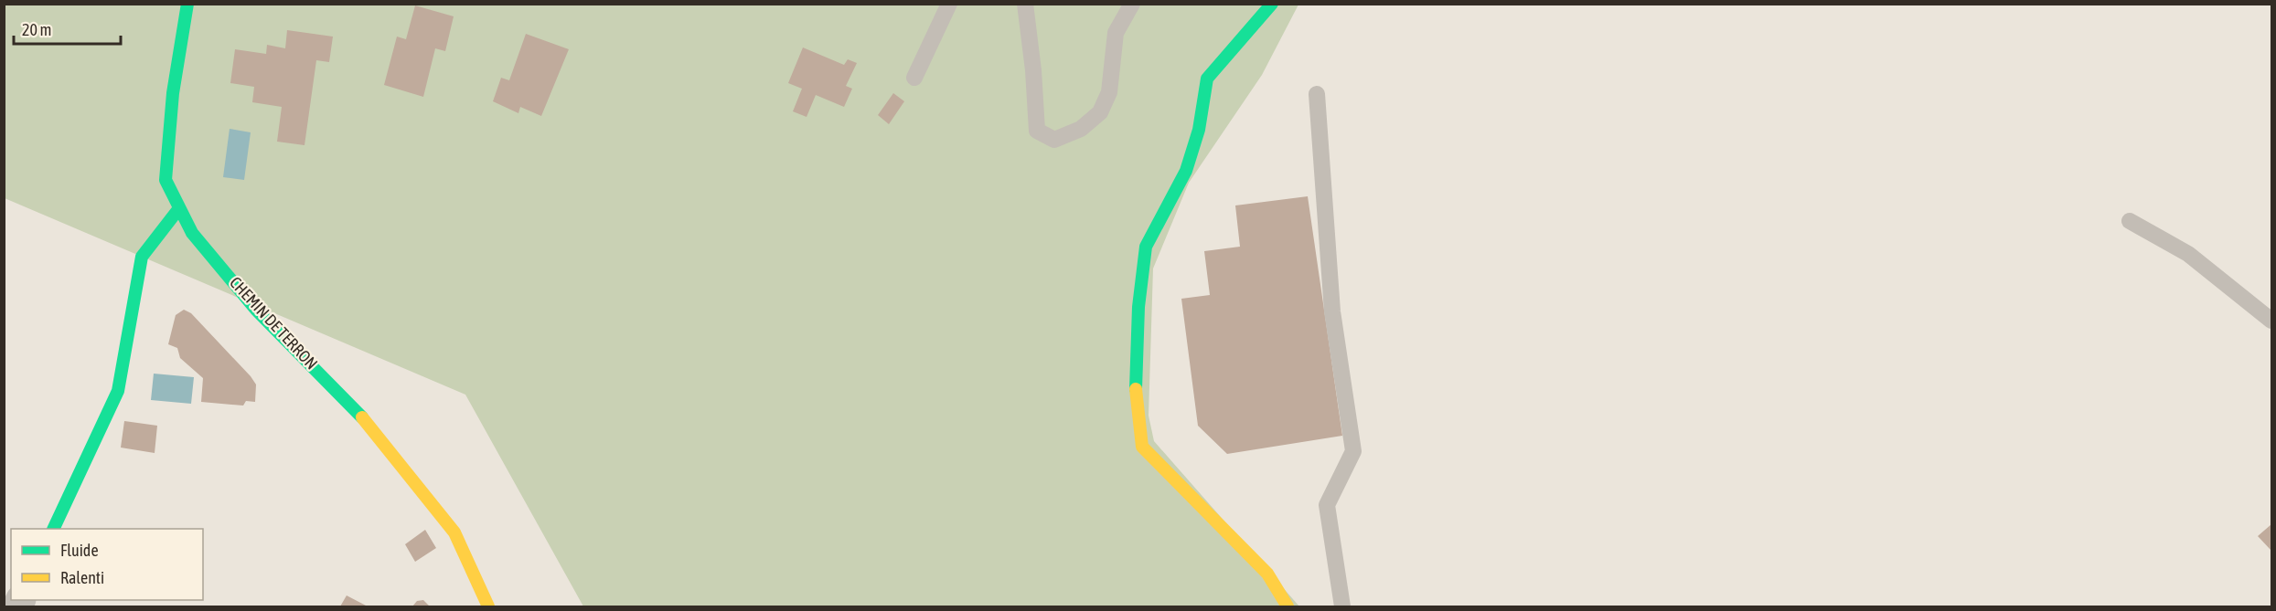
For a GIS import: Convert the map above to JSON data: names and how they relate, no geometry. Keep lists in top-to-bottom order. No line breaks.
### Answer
{"streets":{"street":["CHEMIN DE TERRON"]},"legend":["Fluide","Ralenti"],"scale_bar":"20 m"}
